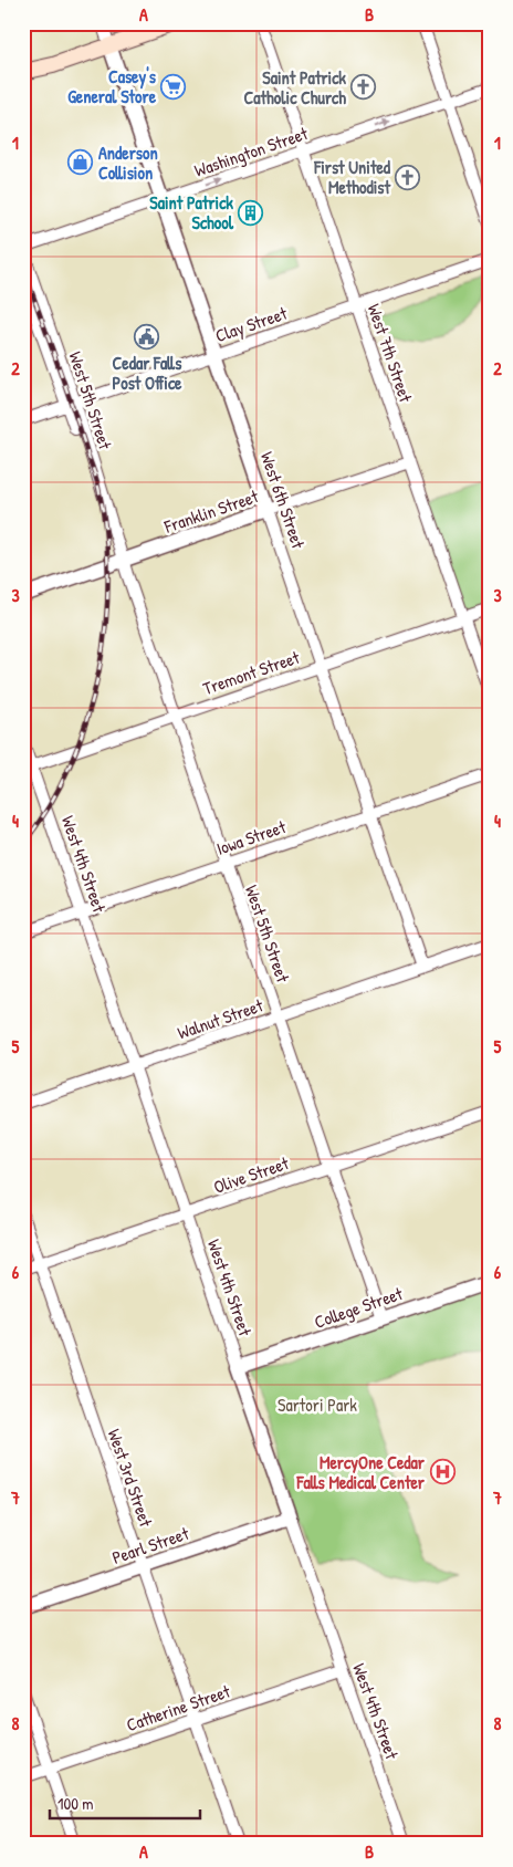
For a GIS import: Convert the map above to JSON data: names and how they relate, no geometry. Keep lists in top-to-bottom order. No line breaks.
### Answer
{"streets":{"street":["Washington Street","Clay Street","West 7th Street","West 5th Street","West 6th Street","Franklin Street","Tremont Street","Iowa Street","West 4th Street","Walnut Street","Olive Street","College Street","West 3rd Street","Pearl Street","Catherine Street"]},"crossings":[["Washington Street","West 7th Street"],["Washington Street","West 6th Street"],["Clay Street","West 7th Street"],["Clay Street","West 5th Street"],["Clay Street","West 6th Street"],["West 7th Street","Franklin Street"],["West 7th Street","Tremont Street"],["West 5th Street","Franklin Street"],["West 5th Street","Tremont Street"],["West 5th Street","Iowa Street"],["West 5th Street","Walnut Street"],["West 5th Street","Olive Street"],["West 5th Street","College Street"],["West 6th Street","Franklin Street"],["West 6th Street","Tremont Street"],["West 6th Street","Iowa Street"],["West 6th Street","Walnut Street"],["Tremont Street","West 4th Street"],["Iowa Street","West 4th Street"],["West 4th Street","Walnut Street"],["West 4th Street","Olive Street"],["West 4th Street","College Street"],["West 4th Street","Pearl Street"],["West 4th Street","Catherine Street"],["Olive Street","West 3rd Street"],["West 3rd Street","Pearl Street"],["West 3rd Street","Catherine Street"]],"one_way":["Washington Street"],"parks":["Sartori Park"],"places":{"supermarket":["Casey's General Store"],"church":["Saint Patrick Catholic Church","First United Methodist"],"shop":["Anderson Collision"],"building":["Saint Patrick School"],"public building":["Cedar Falls Post Office"],"hospital":["MercyOne Cedar Falls Medical Center"]},"scale_bar":"100 m","grid":{"columns":["A","B"],"rows":["1","2","3","4","5","6","7","8"]}}
